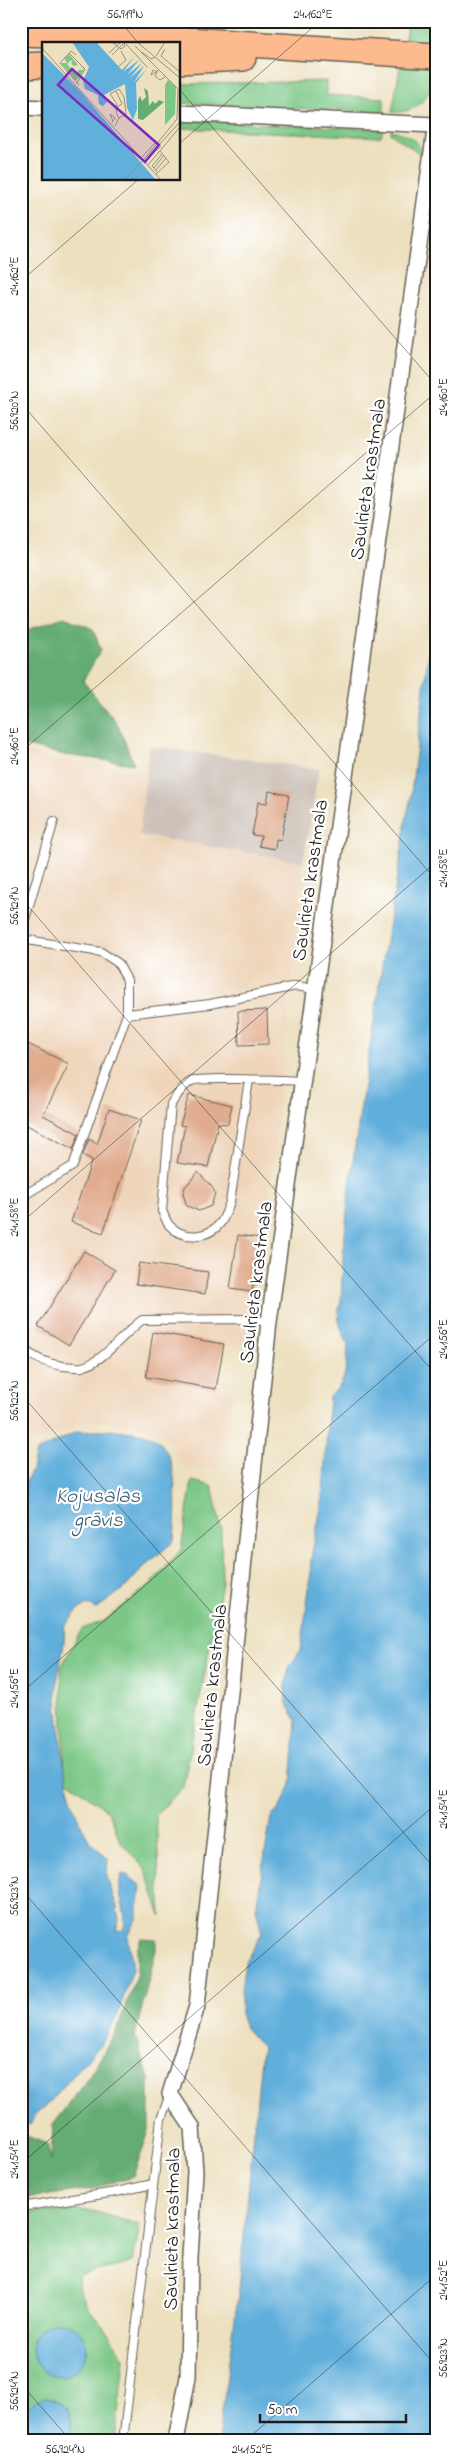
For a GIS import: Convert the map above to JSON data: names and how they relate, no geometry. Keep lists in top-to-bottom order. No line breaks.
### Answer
{"streets":{"street":["Saulrieta krastmala"]},"water":["Kojusalas grāvis"],"scale_bar":"50 m","coordinates":["56.919°N","24.162°E","24.160°E","56.920°N","24.158°E","56.921°N","24.156°E","56.922°N","24.154°E","56.923°N","24.152°E","56.924°N"]}
